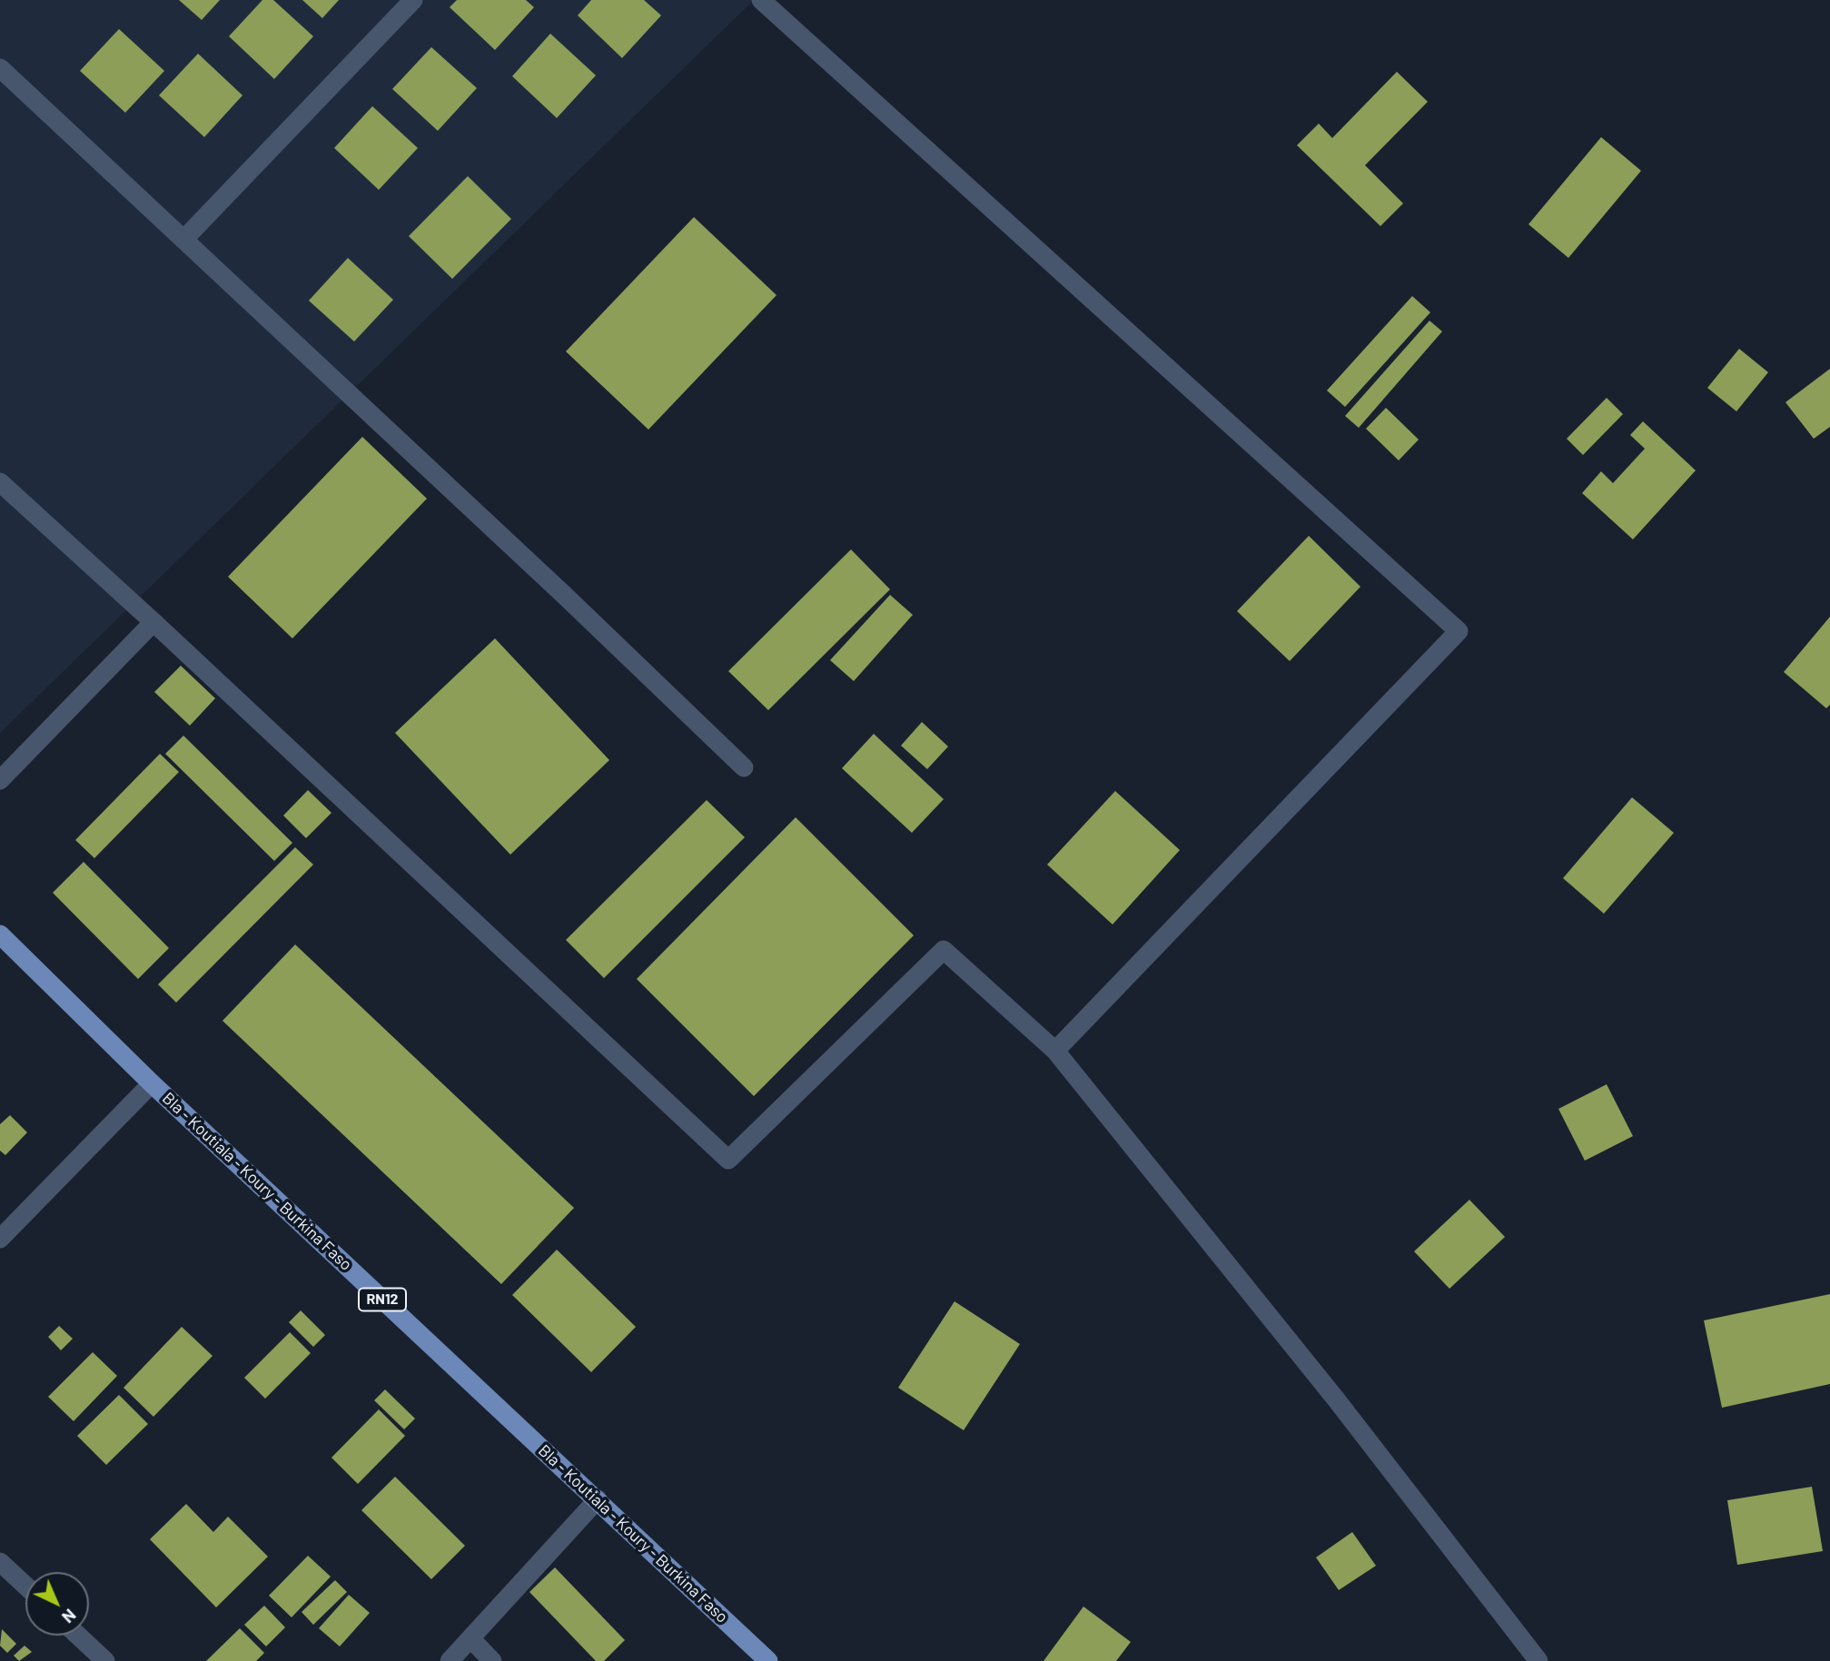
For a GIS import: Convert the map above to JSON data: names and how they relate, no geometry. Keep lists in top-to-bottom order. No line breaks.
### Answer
{"streets":{"main road":["Bla - Koutiala - Koury - Burkina Faso","RN12"]},"north":"bottom right"}
